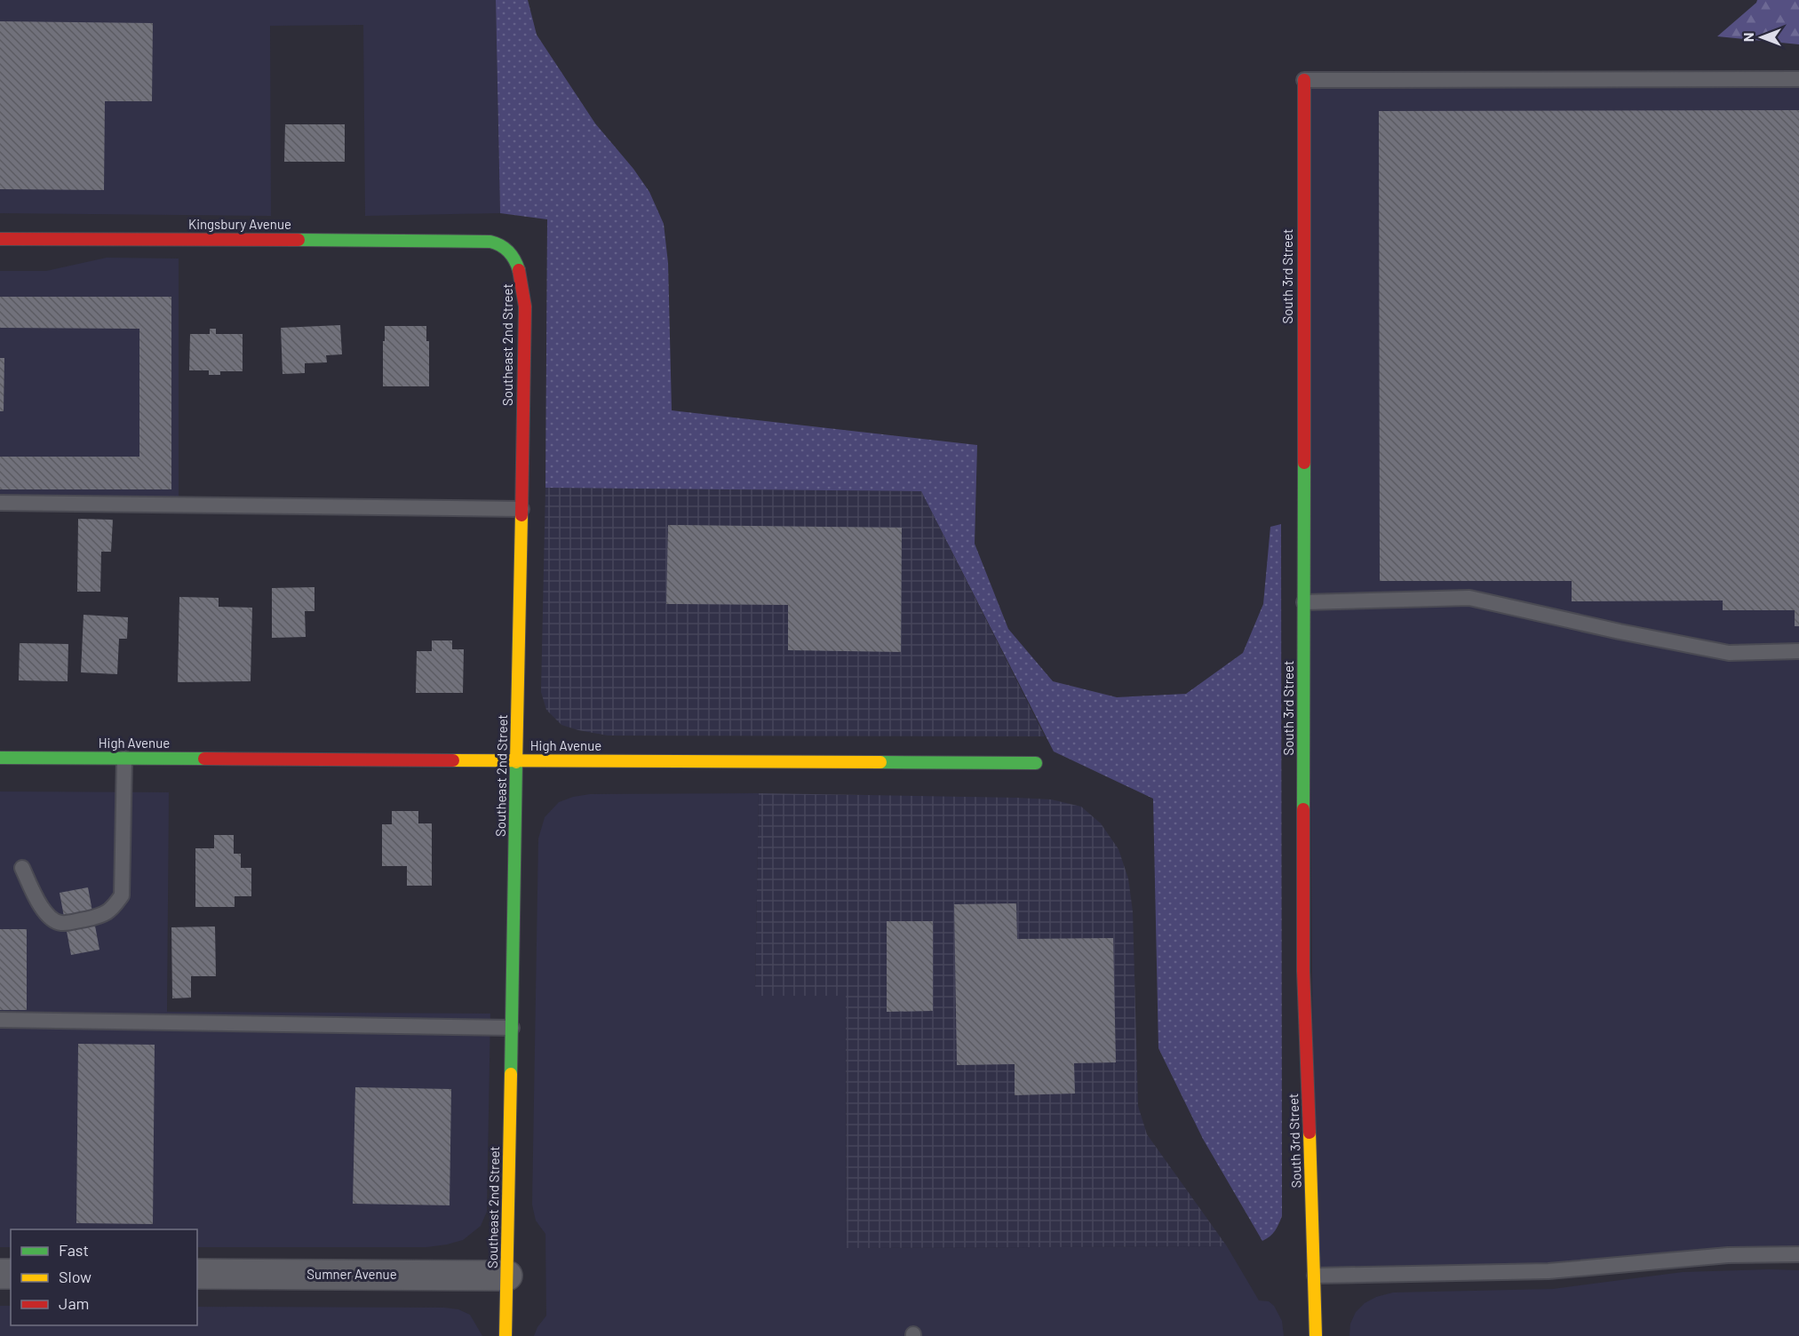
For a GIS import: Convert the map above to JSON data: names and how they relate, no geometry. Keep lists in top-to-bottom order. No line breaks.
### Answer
{"streets":{"street":["Kingsbury Avenue","South 3rd Street","Southeast 2nd Street","High Avenue","Sumner Avenue"]},"crossings":[["Kingsbury Avenue","Southeast 2nd Street"],["Southeast 2nd Street","High Avenue"],["Southeast 2nd Street","Sumner Avenue"]],"legend":["Fast","Slow","Jam"],"north":"left"}
